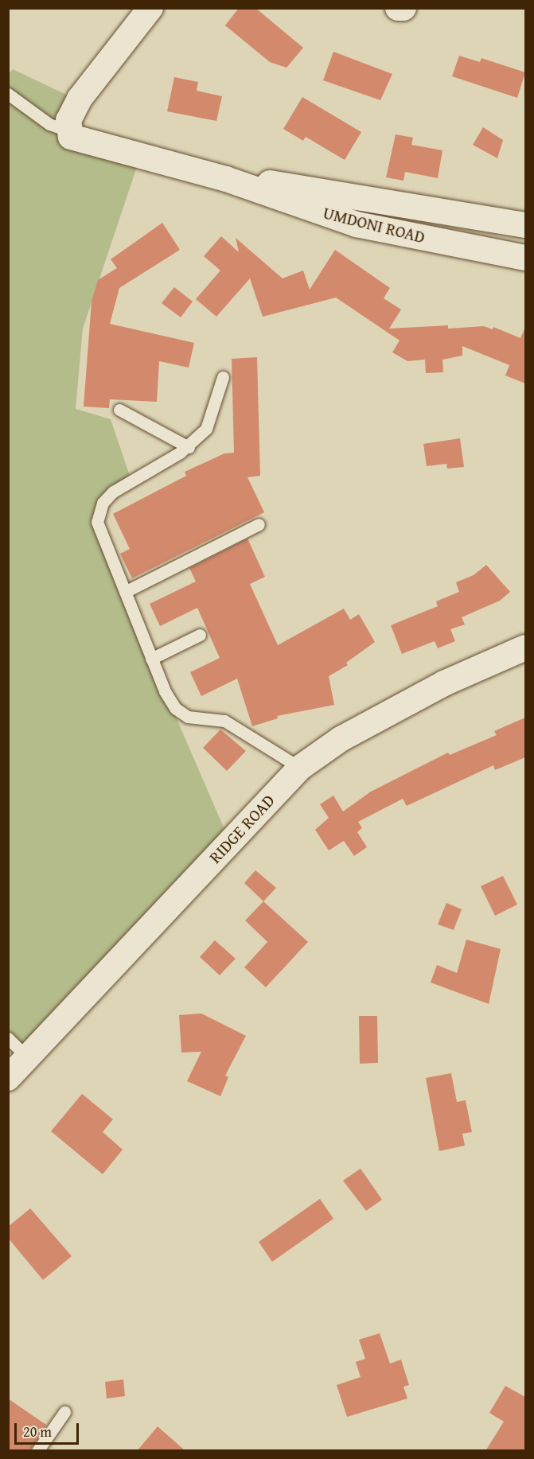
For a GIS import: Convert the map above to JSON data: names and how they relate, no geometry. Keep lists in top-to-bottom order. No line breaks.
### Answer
{"streets":{"street":["UMDONI ROAD","RIDGE ROAD"]},"scale_bar":"20 m"}
